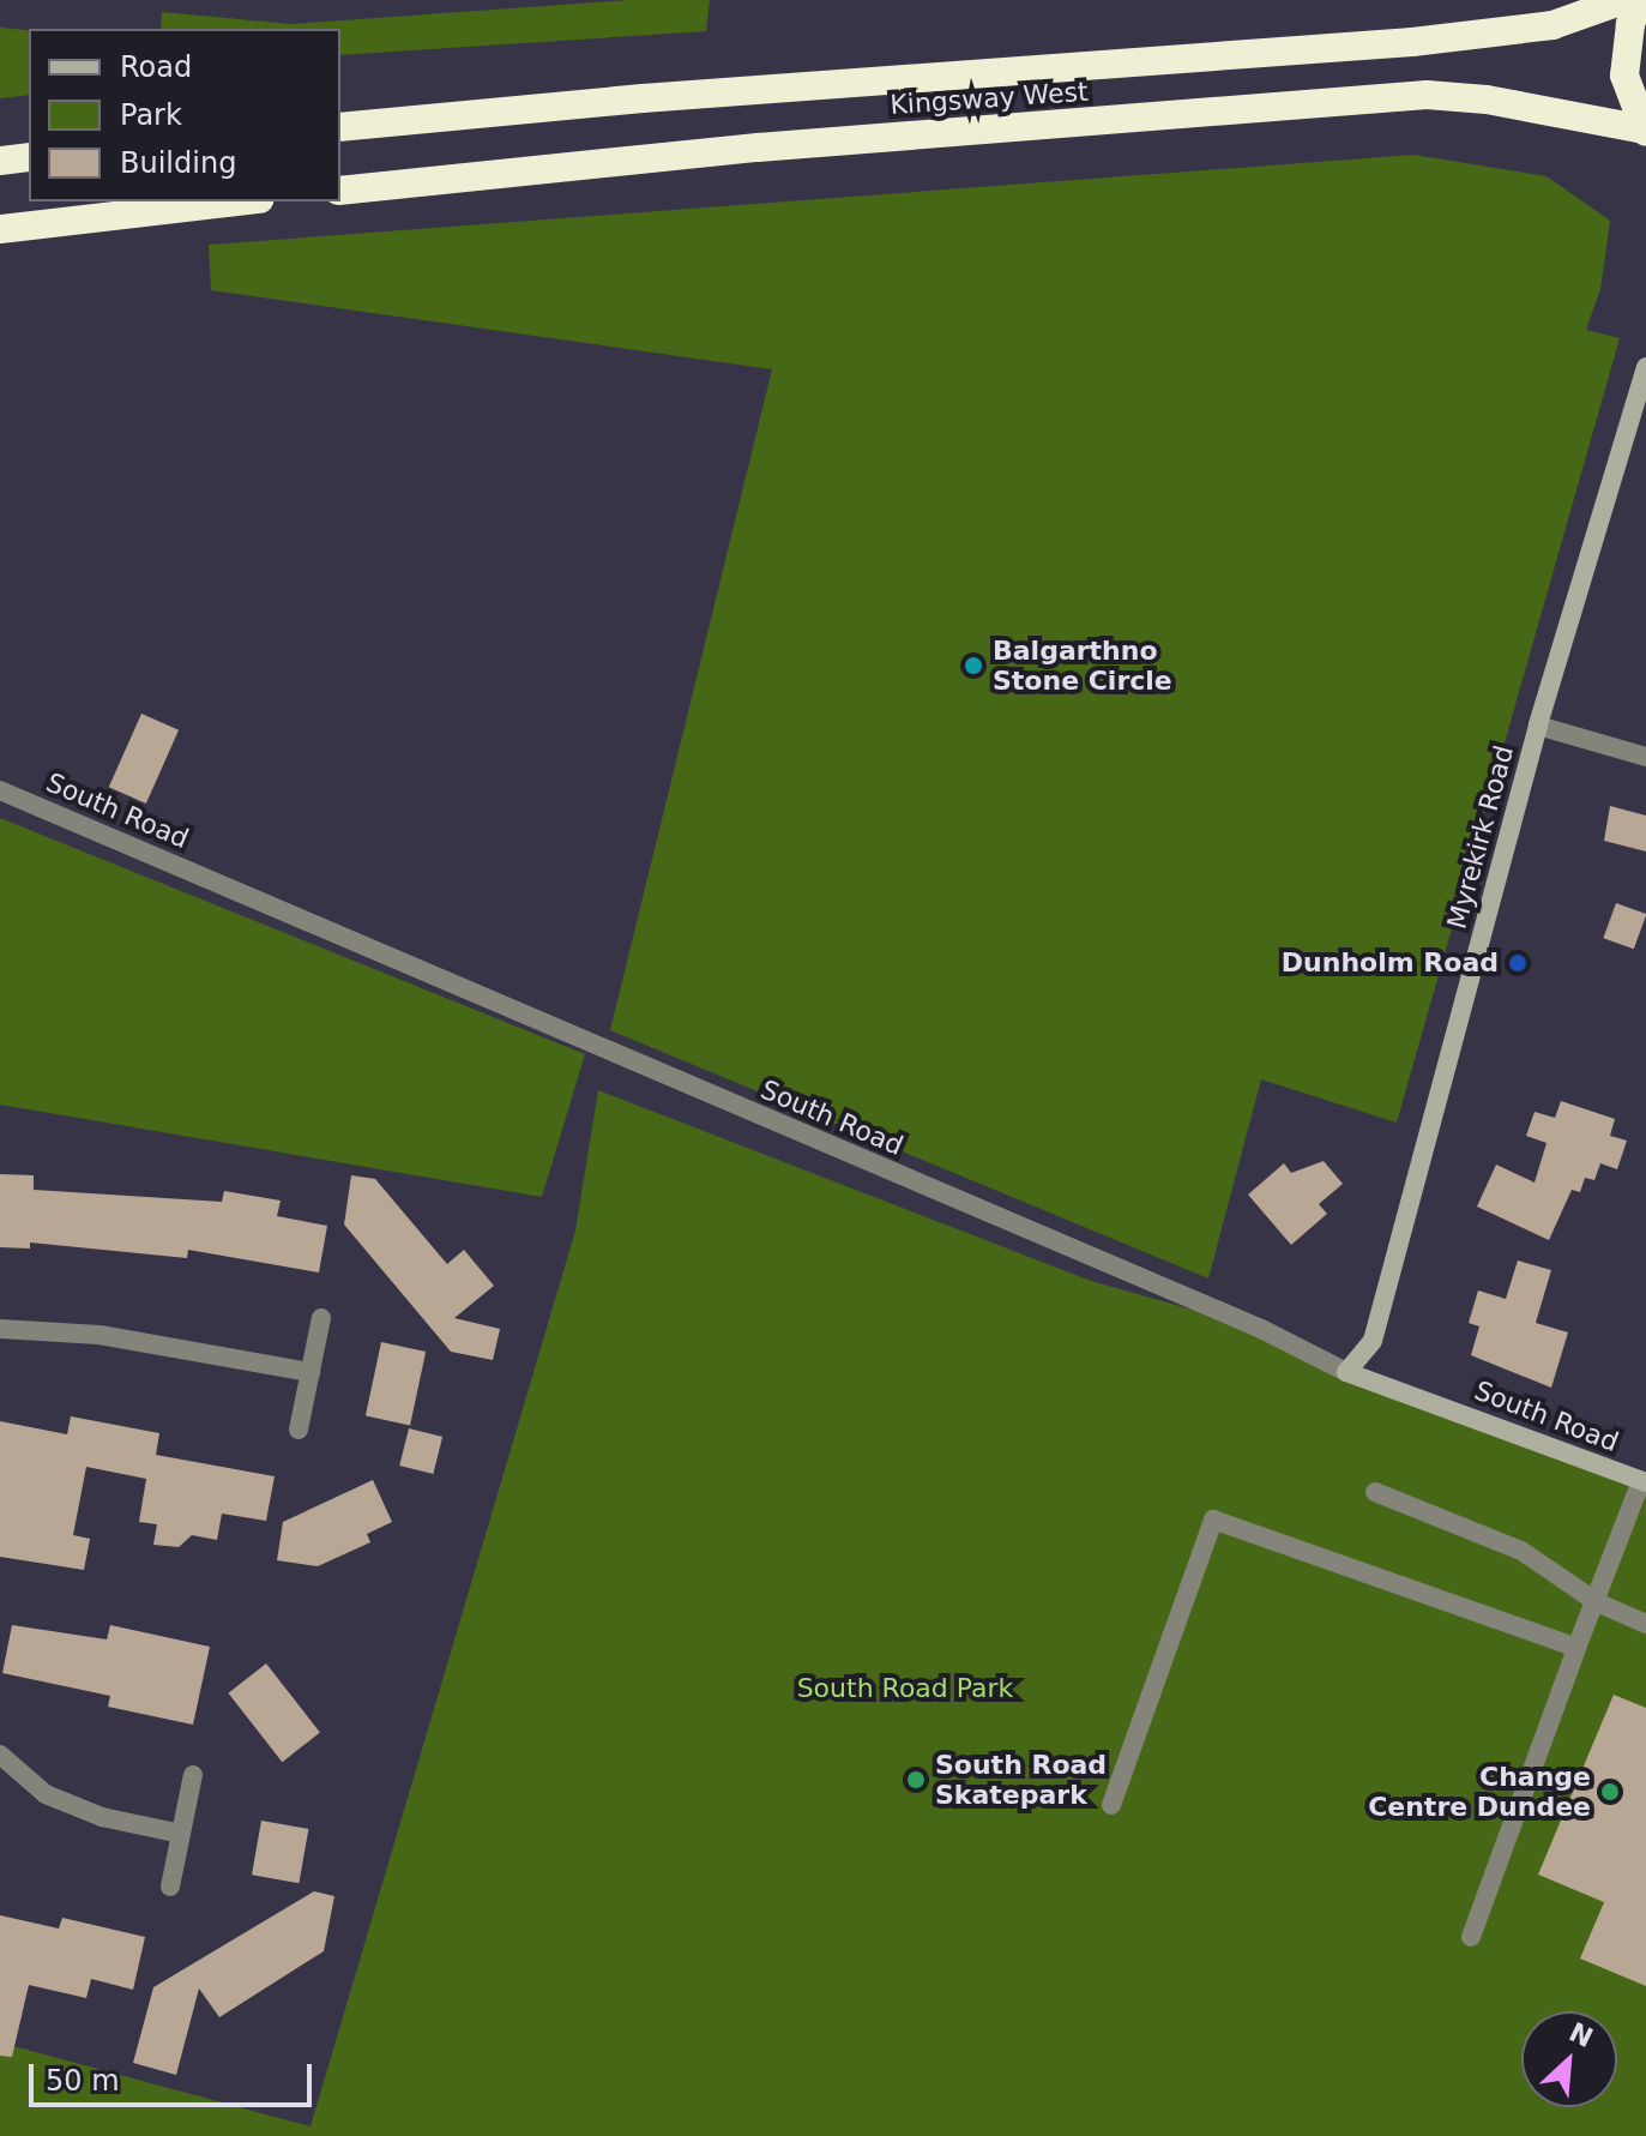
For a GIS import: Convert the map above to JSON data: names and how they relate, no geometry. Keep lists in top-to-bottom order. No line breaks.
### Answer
{"streets":{"highway":["Kingsway West"],"street":["South Road","Myrekirk Road"]},"crossings":[["South Road","Myrekirk Road"]],"parks":["South Road Park"],"places":["Balgarthno Stone Circle","Dunholm Road","South Road Skatepark","Change Centre Dundee"],"legend":["Road","Park","Building"],"scale_bar":"50 m","north":"top right"}
